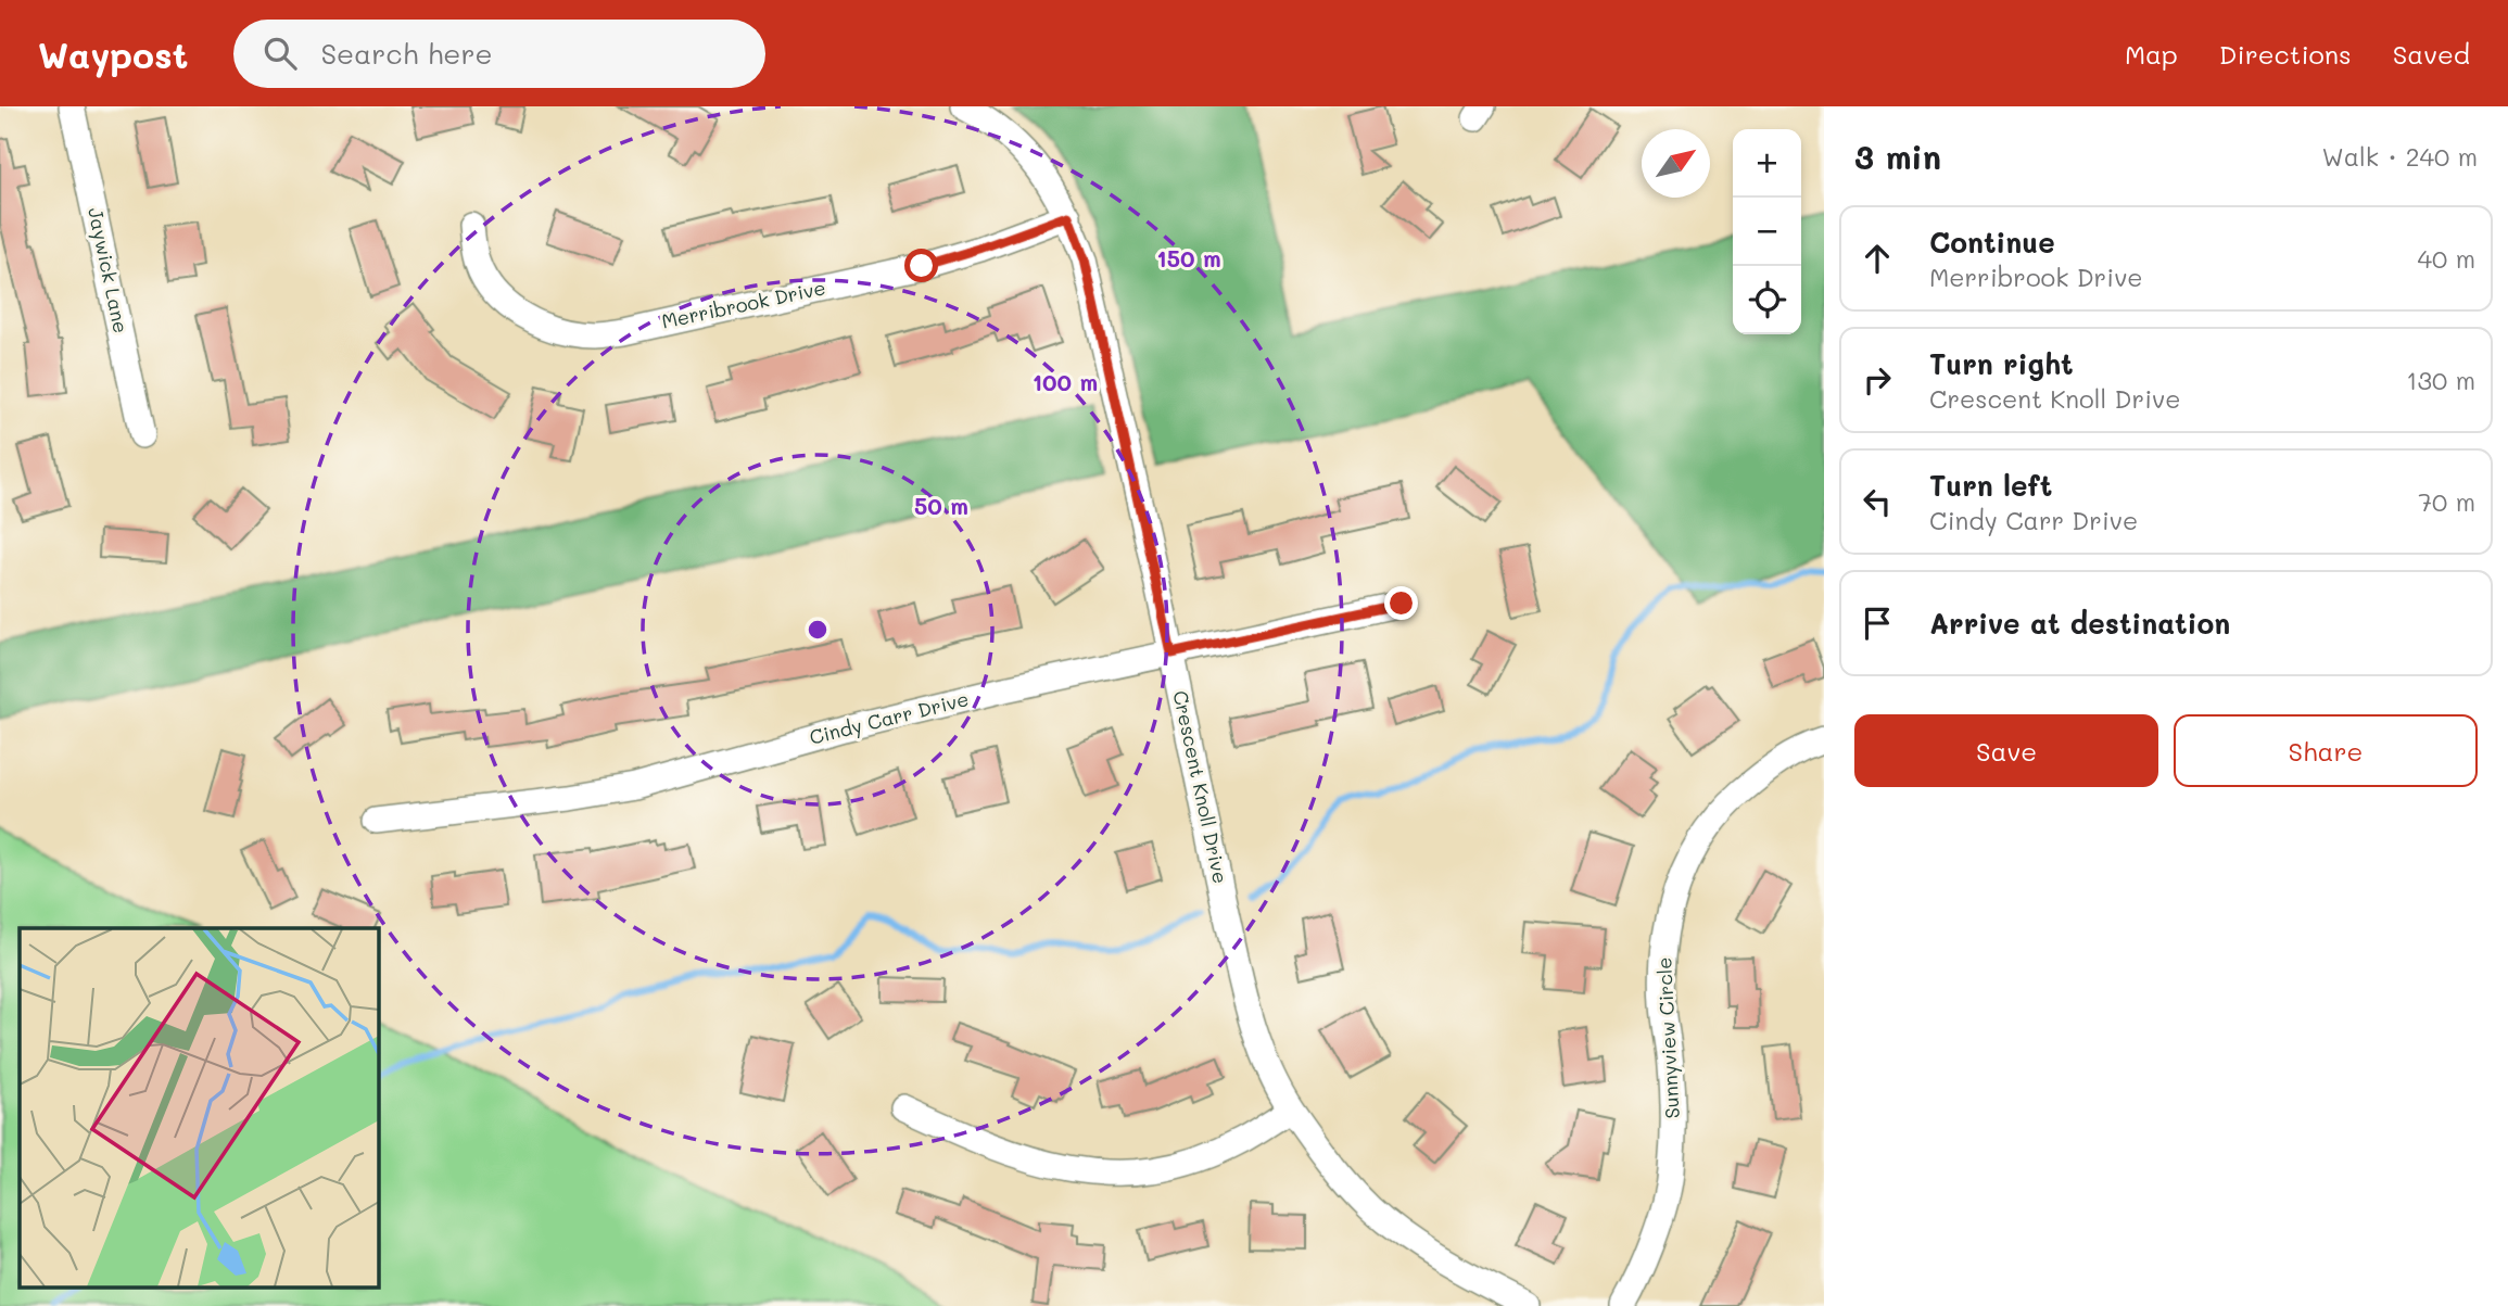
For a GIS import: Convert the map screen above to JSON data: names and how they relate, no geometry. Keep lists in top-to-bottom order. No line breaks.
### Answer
{"streets":{"street":["Jaywick Lane","Merribrook Drive","Cindy Carr Drive","Crescent Knoll Drive","Sunnyview Circle"]},"crossings":[["Merribrook Drive","Crescent Knoll Drive"],["Cindy Carr Drive","Crescent Knoll Drive"]],"north":"top right","page":{"header":"Waypost","search":"Search here","nav":["Map","Directions","Saved"],"heading":["3 min","Walk · 240 m"],"map_buttons":["+","−"],"list":[["Continue","Merribrook Drive","40 m"],["Turn right","Crescent Knoll Drive","130 m"],["Turn left","Cindy Carr Drive","70 m"],"Arrive at destination"],"buttons":["Save","Share"]},"rings":["150 m","100 m","50 m"]}
